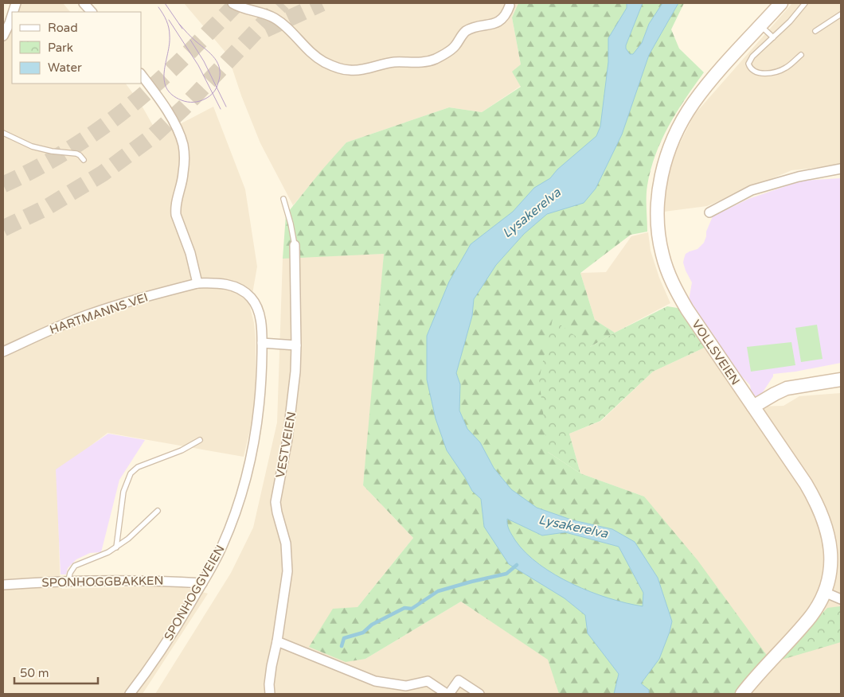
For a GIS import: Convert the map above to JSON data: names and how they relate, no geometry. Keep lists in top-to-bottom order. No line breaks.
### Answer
{"streets":{"main road":["VOLLSVEIEN"],"street":["HARTMANNS VEI","VESTVEIEN","SPONHOGGBAKKEN","SPONHOGGVEIEN"]},"crossings":[["HARTMANNS VEI","SPONHOGGVEIEN"],["SPONHOGGBAKKEN","SPONHOGGVEIEN"]],"water":["Lysakerelva"],"legend":["Road","Park","Water"],"scale_bar":"50 m"}
